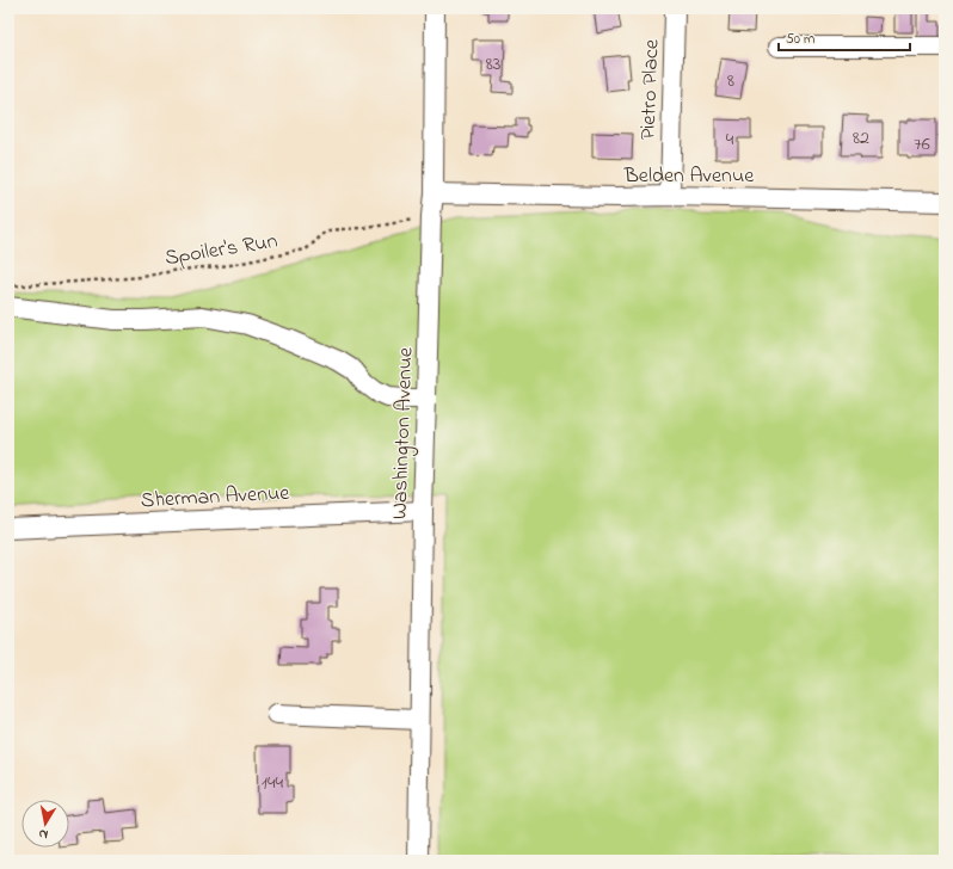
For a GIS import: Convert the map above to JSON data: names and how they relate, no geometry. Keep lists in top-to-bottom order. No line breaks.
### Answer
{"streets":{"street":["Pietro Place","Belden Avenue","Washington Avenue","Sherman Avenue"],"path":["Spoiler's Run"]},"crossings":[["Pietro Place","Belden Avenue"],["Belden Avenue","Washington Avenue"],["Spoiler's Run","Washington Avenue"],["Washington Avenue","Sherman Avenue"]],"house_numbers":["83","8","82","4","76","144"],"scale_bar":"50 m","north":"bottom"}
